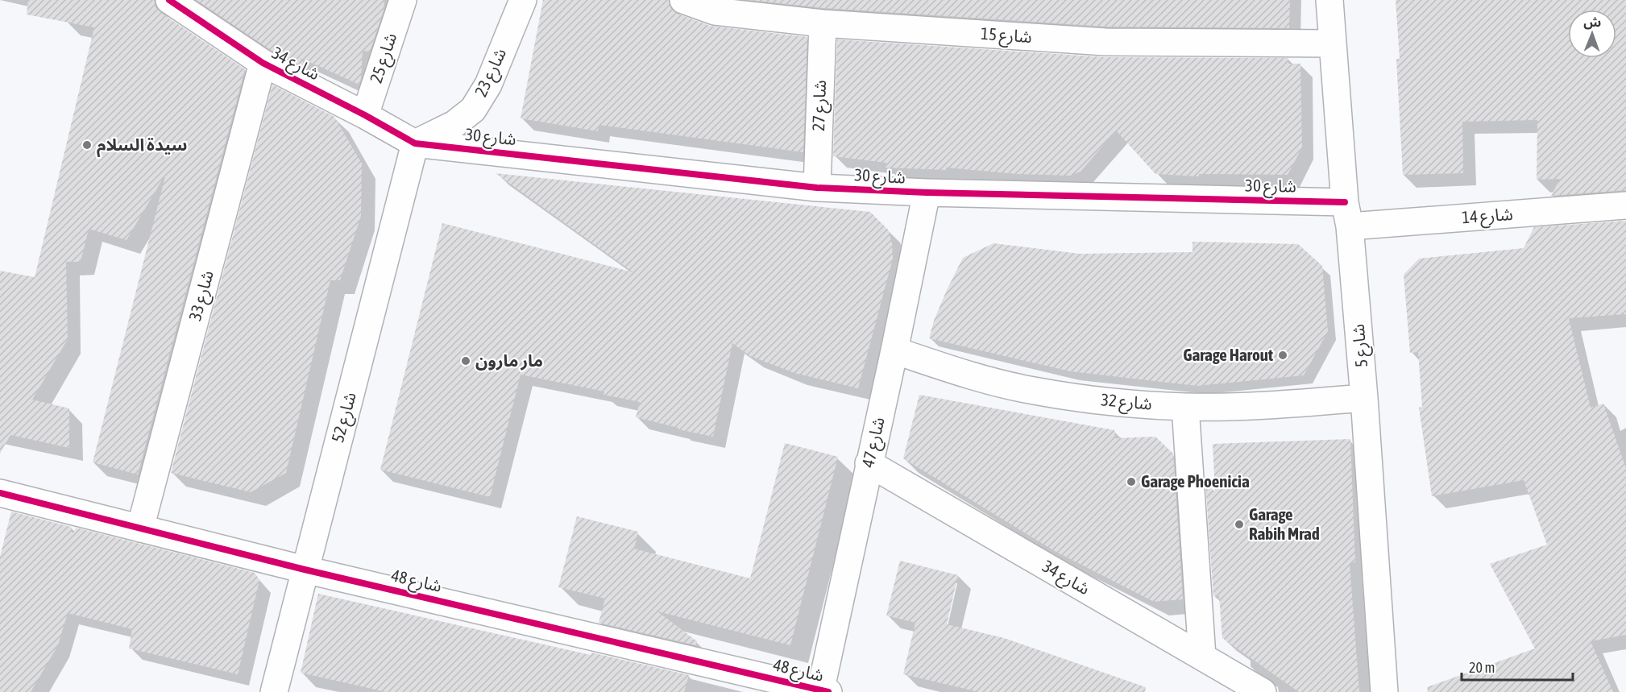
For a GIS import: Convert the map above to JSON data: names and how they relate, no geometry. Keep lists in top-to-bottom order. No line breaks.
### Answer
{"streets":{"street":["شارع 15","شارع 25","شارع 34","شارع 23","شارع 27","شارع 30","شارع 14","شارع 33","شارع 5","شارع 32","شارع 52","شارع 47","شارع 48"]},"crossings":[["شارع 15","شارع 27"],["شارع 15","شارع 5"],["شارع 25","شارع 34"],["شارع 34","شارع 23"],["شارع 34","شارع 30"],["شارع 34","شارع 33"],["شارع 34","شارع 52"],["شارع 34","شارع 47"],["شارع 23","شارع 30"],["شارع 23","شارع 52"],["شارع 27","شارع 30"],["شارع 30","شارع 14"],["شارع 30","شارع 5"],["شارع 30","شارع 52"],["شارع 30","شارع 47"],["شارع 14","شارع 5"],["شارع 33","شارع 48"],["شارع 5","شارع 32"],["شارع 32","شارع 47"],["شارع 52","شارع 48"],["شارع 47","شارع 48"]],"places":["سيدة السلام","Garage Harout","مار مارون","Garage Phoenicia","Garage Rabih Mrad"],"scale_bar":"20 m","north":"top"}
